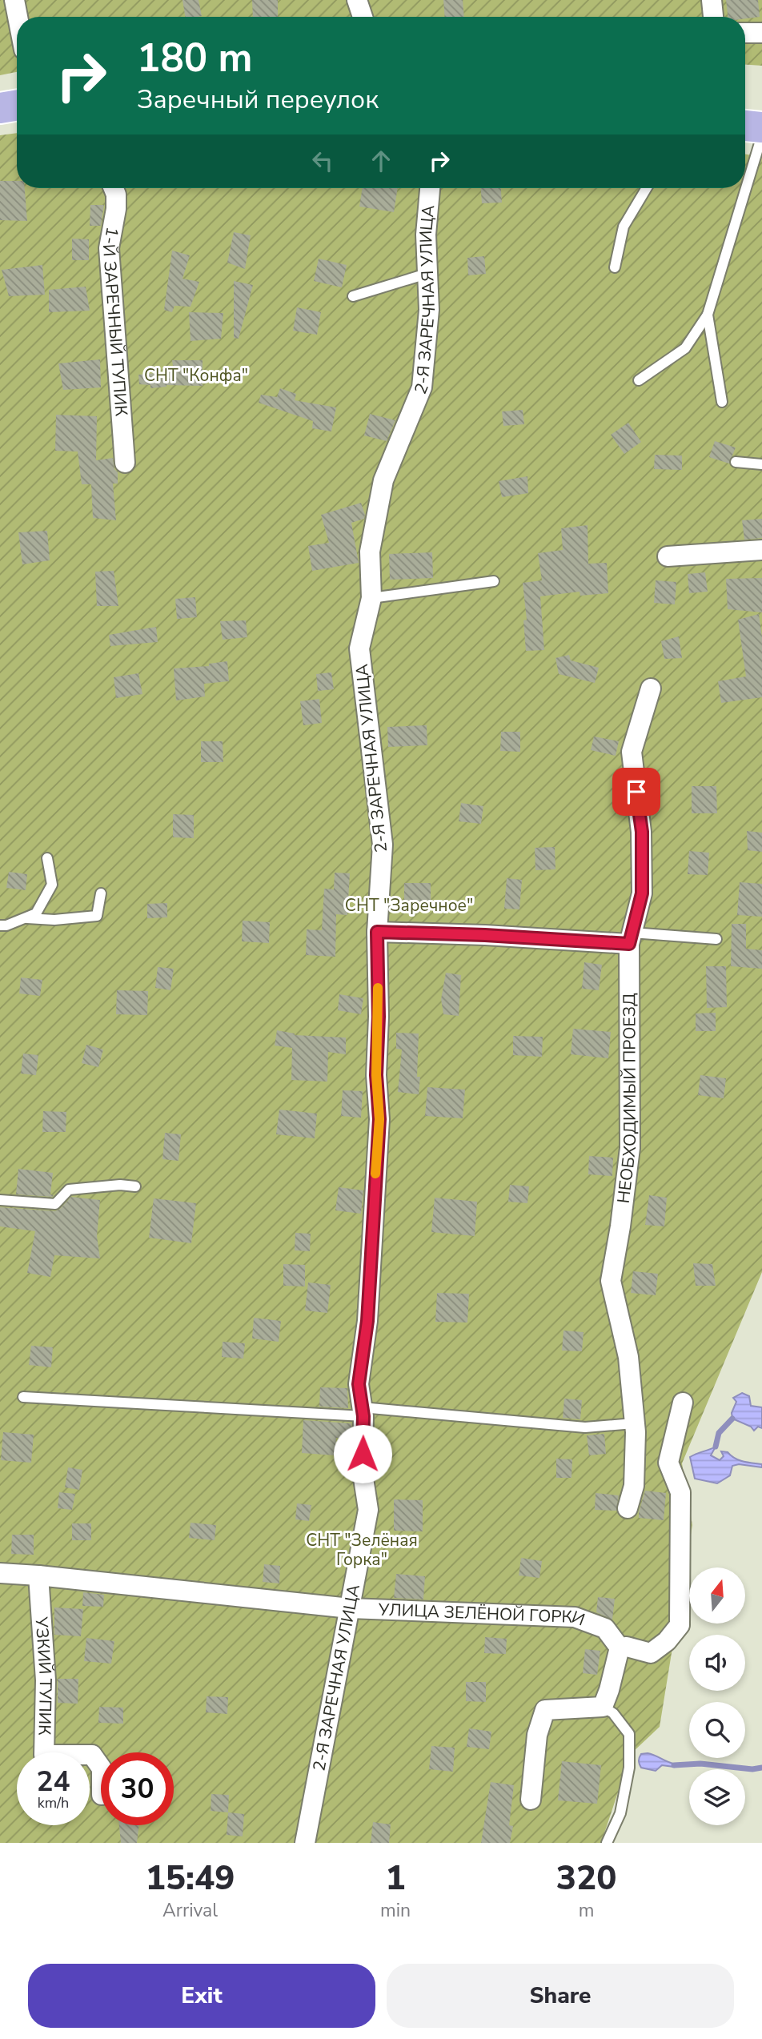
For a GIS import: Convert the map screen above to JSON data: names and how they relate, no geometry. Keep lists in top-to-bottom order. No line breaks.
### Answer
{"streets":{"street":["2-Я ЗАРЕЧНАЯ УЛИЦА","1-Й ЗАРЕЧНЫЙ ТУПИК","НЕОБХОДИМЫЙ ПРОЕЗД","УЛИЦА ЗЕЛЁНОЙ ГОРКИ","УЗКИЙ ТУПИК"]},"crossings":[["2-Я ЗАРЕЧНАЯ УЛИЦА","УЛИЦА ЗЕЛЁНОЙ ГОРКИ"],["УЛИЦА ЗЕЛЁНОЙ ГОРКИ","УЗКИЙ ТУПИК"]],"parks":["СНТ \"Конфа\"","СНТ \"Заречное\"","СНТ \"Зелёная Горка\""],"north":"top","page":{"turn":["180 m","Заречный переулок"],"speed":"24 km/h","limit":"30","eta":["15:49","Arrival","1","min","320","m"],"buttons":["Exit","Share"]}}
